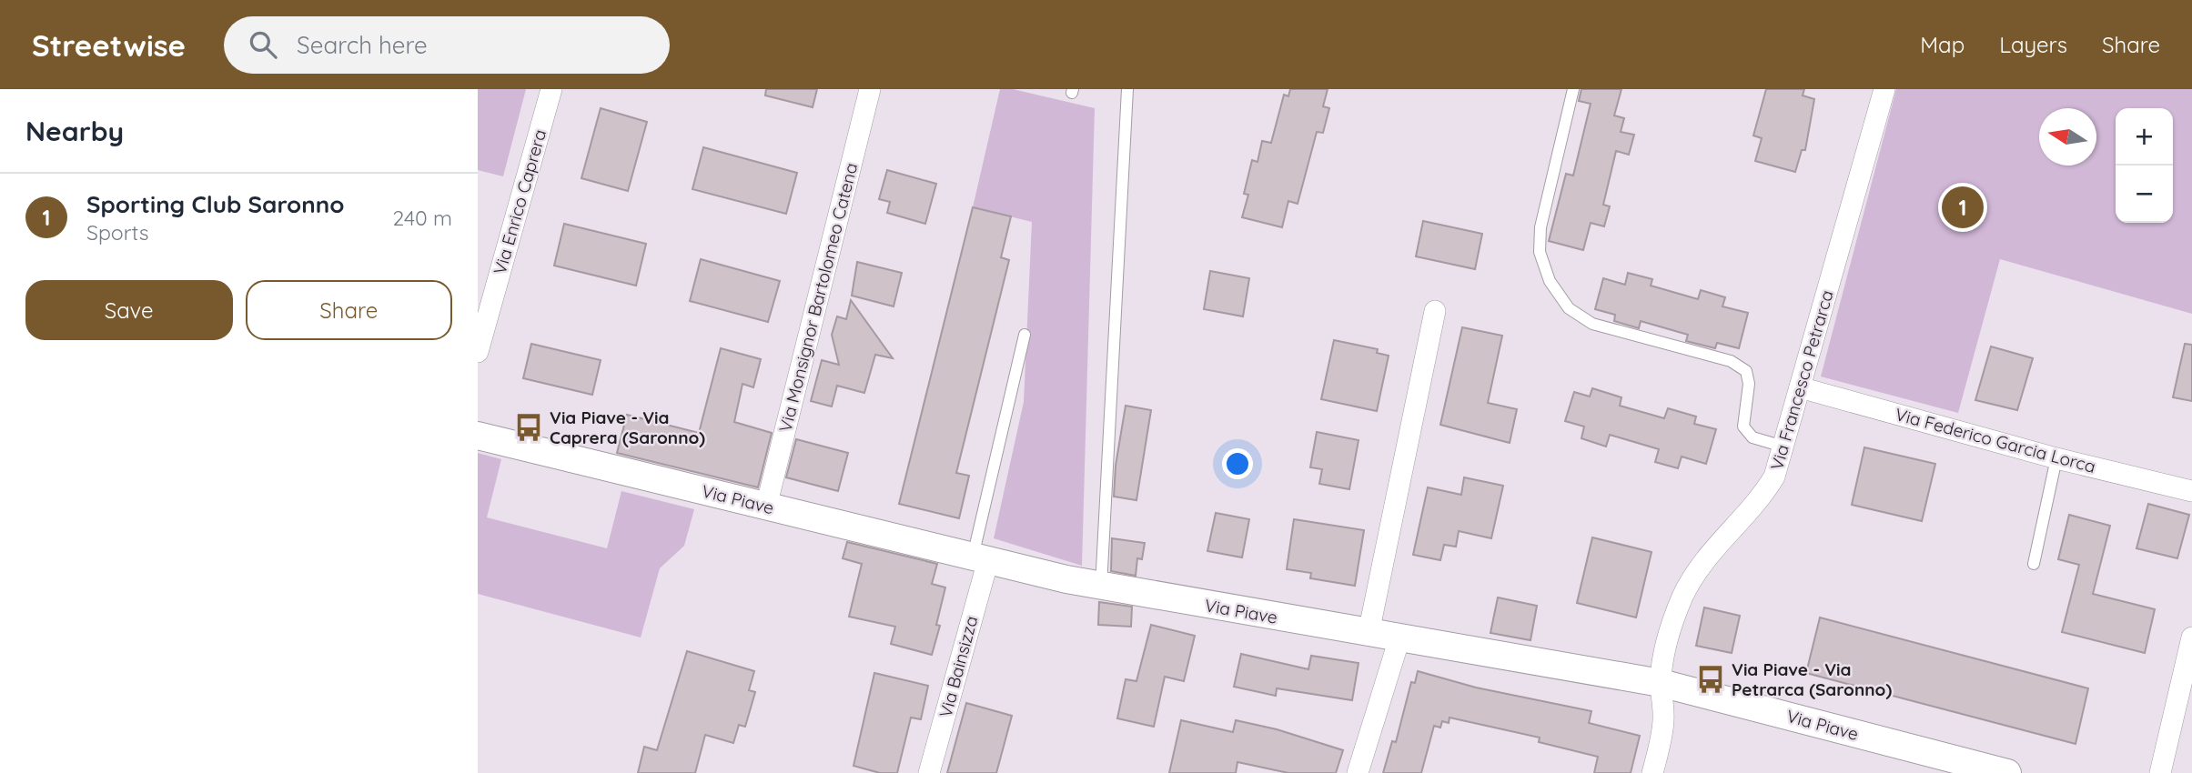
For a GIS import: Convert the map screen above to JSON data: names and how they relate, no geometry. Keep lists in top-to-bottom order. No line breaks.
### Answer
{"streets":{"street":["Via Enrico Caprera","Via Monsignor Bartolomeo Catena","Via Francesco Petrarca","Via Federico Garcia Lorca","Via Piave","Via Bainsizza"]},"crossings":[["Via Monsignor Bartolomeo Catena","Via Piave"],["Via Francesco Petrarca","Via Federico Garcia Lorca"],["Via Francesco Petrarca","Via Piave"],["Via Piave","Via Bainsizza"]],"places":{"bus stop":["Via Piave - Via Caprera (Saronno)","Via Piave - Via Petrarca (Saronno)"]},"north":"left","page":{"header":"Streetwise","search":"Search here","nav":["Map","Layers","Share"],"heading":"Nearby","map_buttons":["+","−"],"list":[{"mark":"1","name":"Sporting Club Saronno","note":"Sports","value":"240 m"}],"pins":"1","buttons":["Save","Share"]}}
